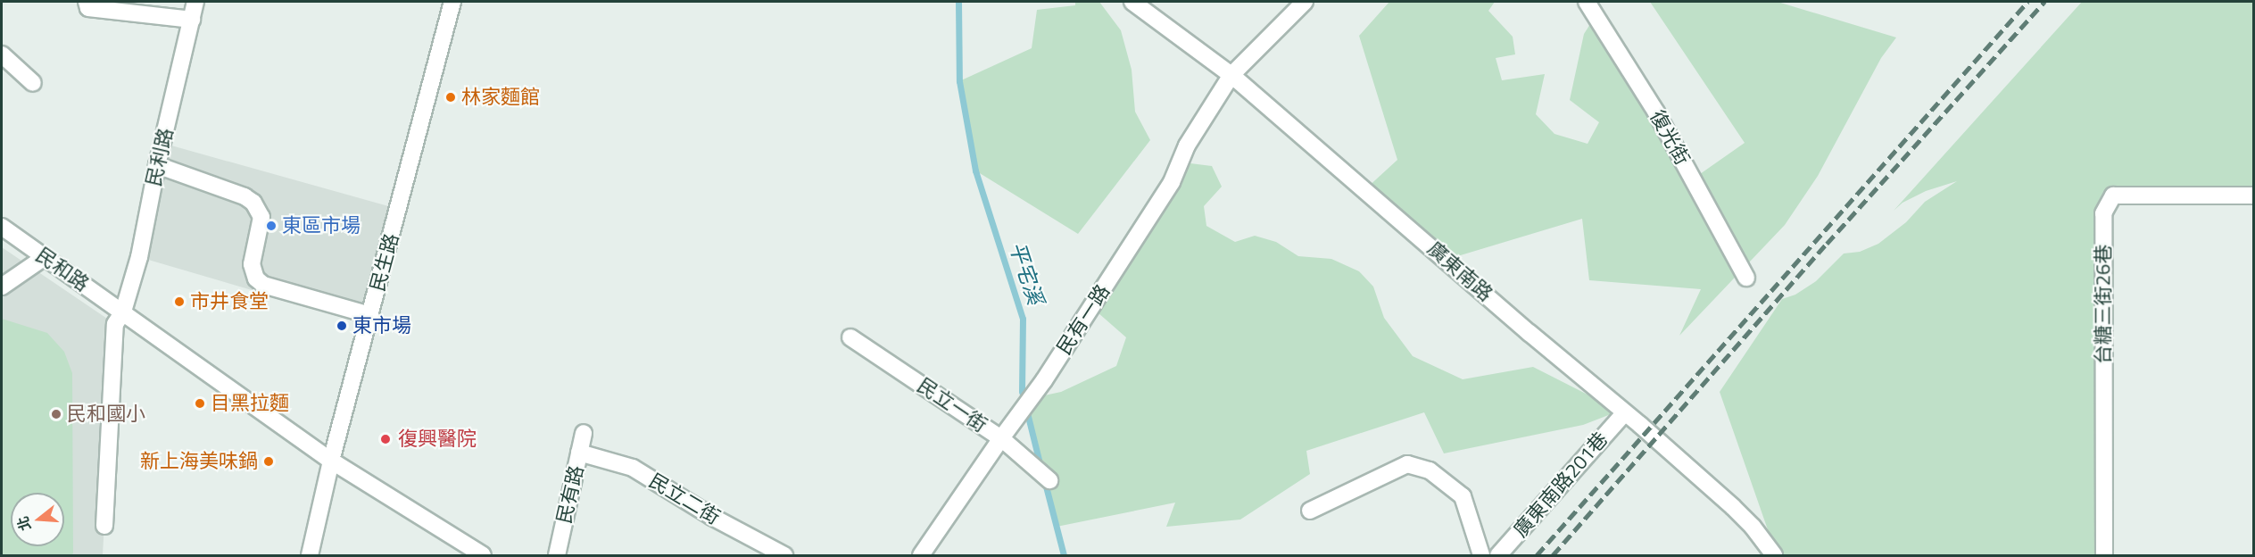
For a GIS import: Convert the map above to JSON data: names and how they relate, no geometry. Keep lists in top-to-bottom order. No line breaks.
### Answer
{"streets":{"street":["復光街","民利路","民生路","民和路","廣東南路","台糖三街26巷","民有一路","民立一街","廣東南路201巷","民有路","民立二街"]},"crossings":[["民利路","民和路"],["民生路","民和路"],["廣東南路","民有一路"],["廣東南路","廣東南路201巷"],["民有一路","民立一街"],["民有路","民立二街"]],"water":["平宅溪"],"places":["林家麵館","東區市場","市井食堂","東市場","目黑拉麵","民和國小","復興醫院","新上海美味鍋"],"north":"left"}
